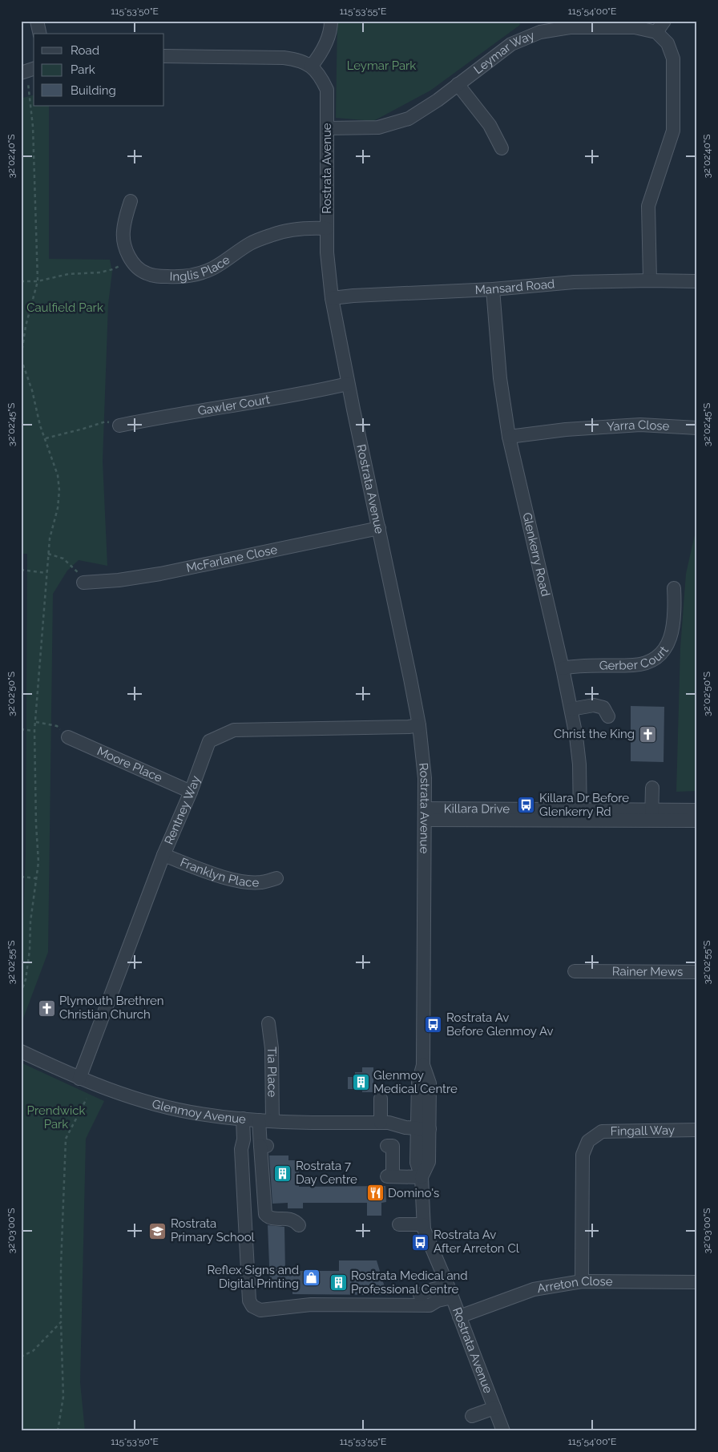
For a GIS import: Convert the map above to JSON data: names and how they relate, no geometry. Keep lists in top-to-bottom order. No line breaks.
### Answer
{"streets":{"street":["Leymar Way","Rostrata Avenue","Inglis Place","Mansard Road","Gawler Court","Yarra Close","Glenkerry Road","McFarlane Close","Gerber Court","Moore Place","Killara Drive","Rentney Way","Franklyn Place","Rainer Mews","Tia Place","Glenmoy Avenue","Fingall Way","Arreton Close"]},"crossings":[["Leymar Way","Rostrata Avenue"],["Rostrata Avenue","Inglis Place"],["Rostrata Avenue","Mansard Road"],["Rostrata Avenue","Gawler Court"],["Rostrata Avenue","McFarlane Close"],["Rostrata Avenue","Killara Drive"],["Rostrata Avenue","Rentney Way"],["Rostrata Avenue","Glenmoy Avenue"],["Rostrata Avenue","Arreton Close"],["Mansard Road","Glenkerry Road"],["Yarra Close","Glenkerry Road"],["Glenkerry Road","Gerber Court"],["Glenkerry Road","Killara Drive"],["Moore Place","Rentney Way"],["Rentney Way","Franklyn Place"],["Rentney Way","Glenmoy Avenue"],["Tia Place","Glenmoy Avenue"],["Fingall Way","Arreton Close"]],"parks":["Leymar Park","Caulfield Park","Prendwick Park"],"places":{"church":["Christ the King","Plymouth Brethren Christian Church"],"bus stop":["Killara Dr Before Glenkerry Rd","Rostrata Av Before Glenmoy Av","Rostrata Av After Arreton Cl"],"building":["Glenmoy Medical Centre","Rostrata 7 Day Centre","Rostrata Medical and Professional Centre"],"restaurant":["Domino's"],"school or university":["Rostrata Primary School"],"shop":["Reflex Signs and Digital Printing"]},"legend":["Road","Park","Building"],"coordinates":["115°53'50\"E","115°53'55\"E","115°54'00\"E","32°02'40\"S","32°02'45\"S","32°02'50\"S","32°02'55\"S","32°03'00\"S"]}
